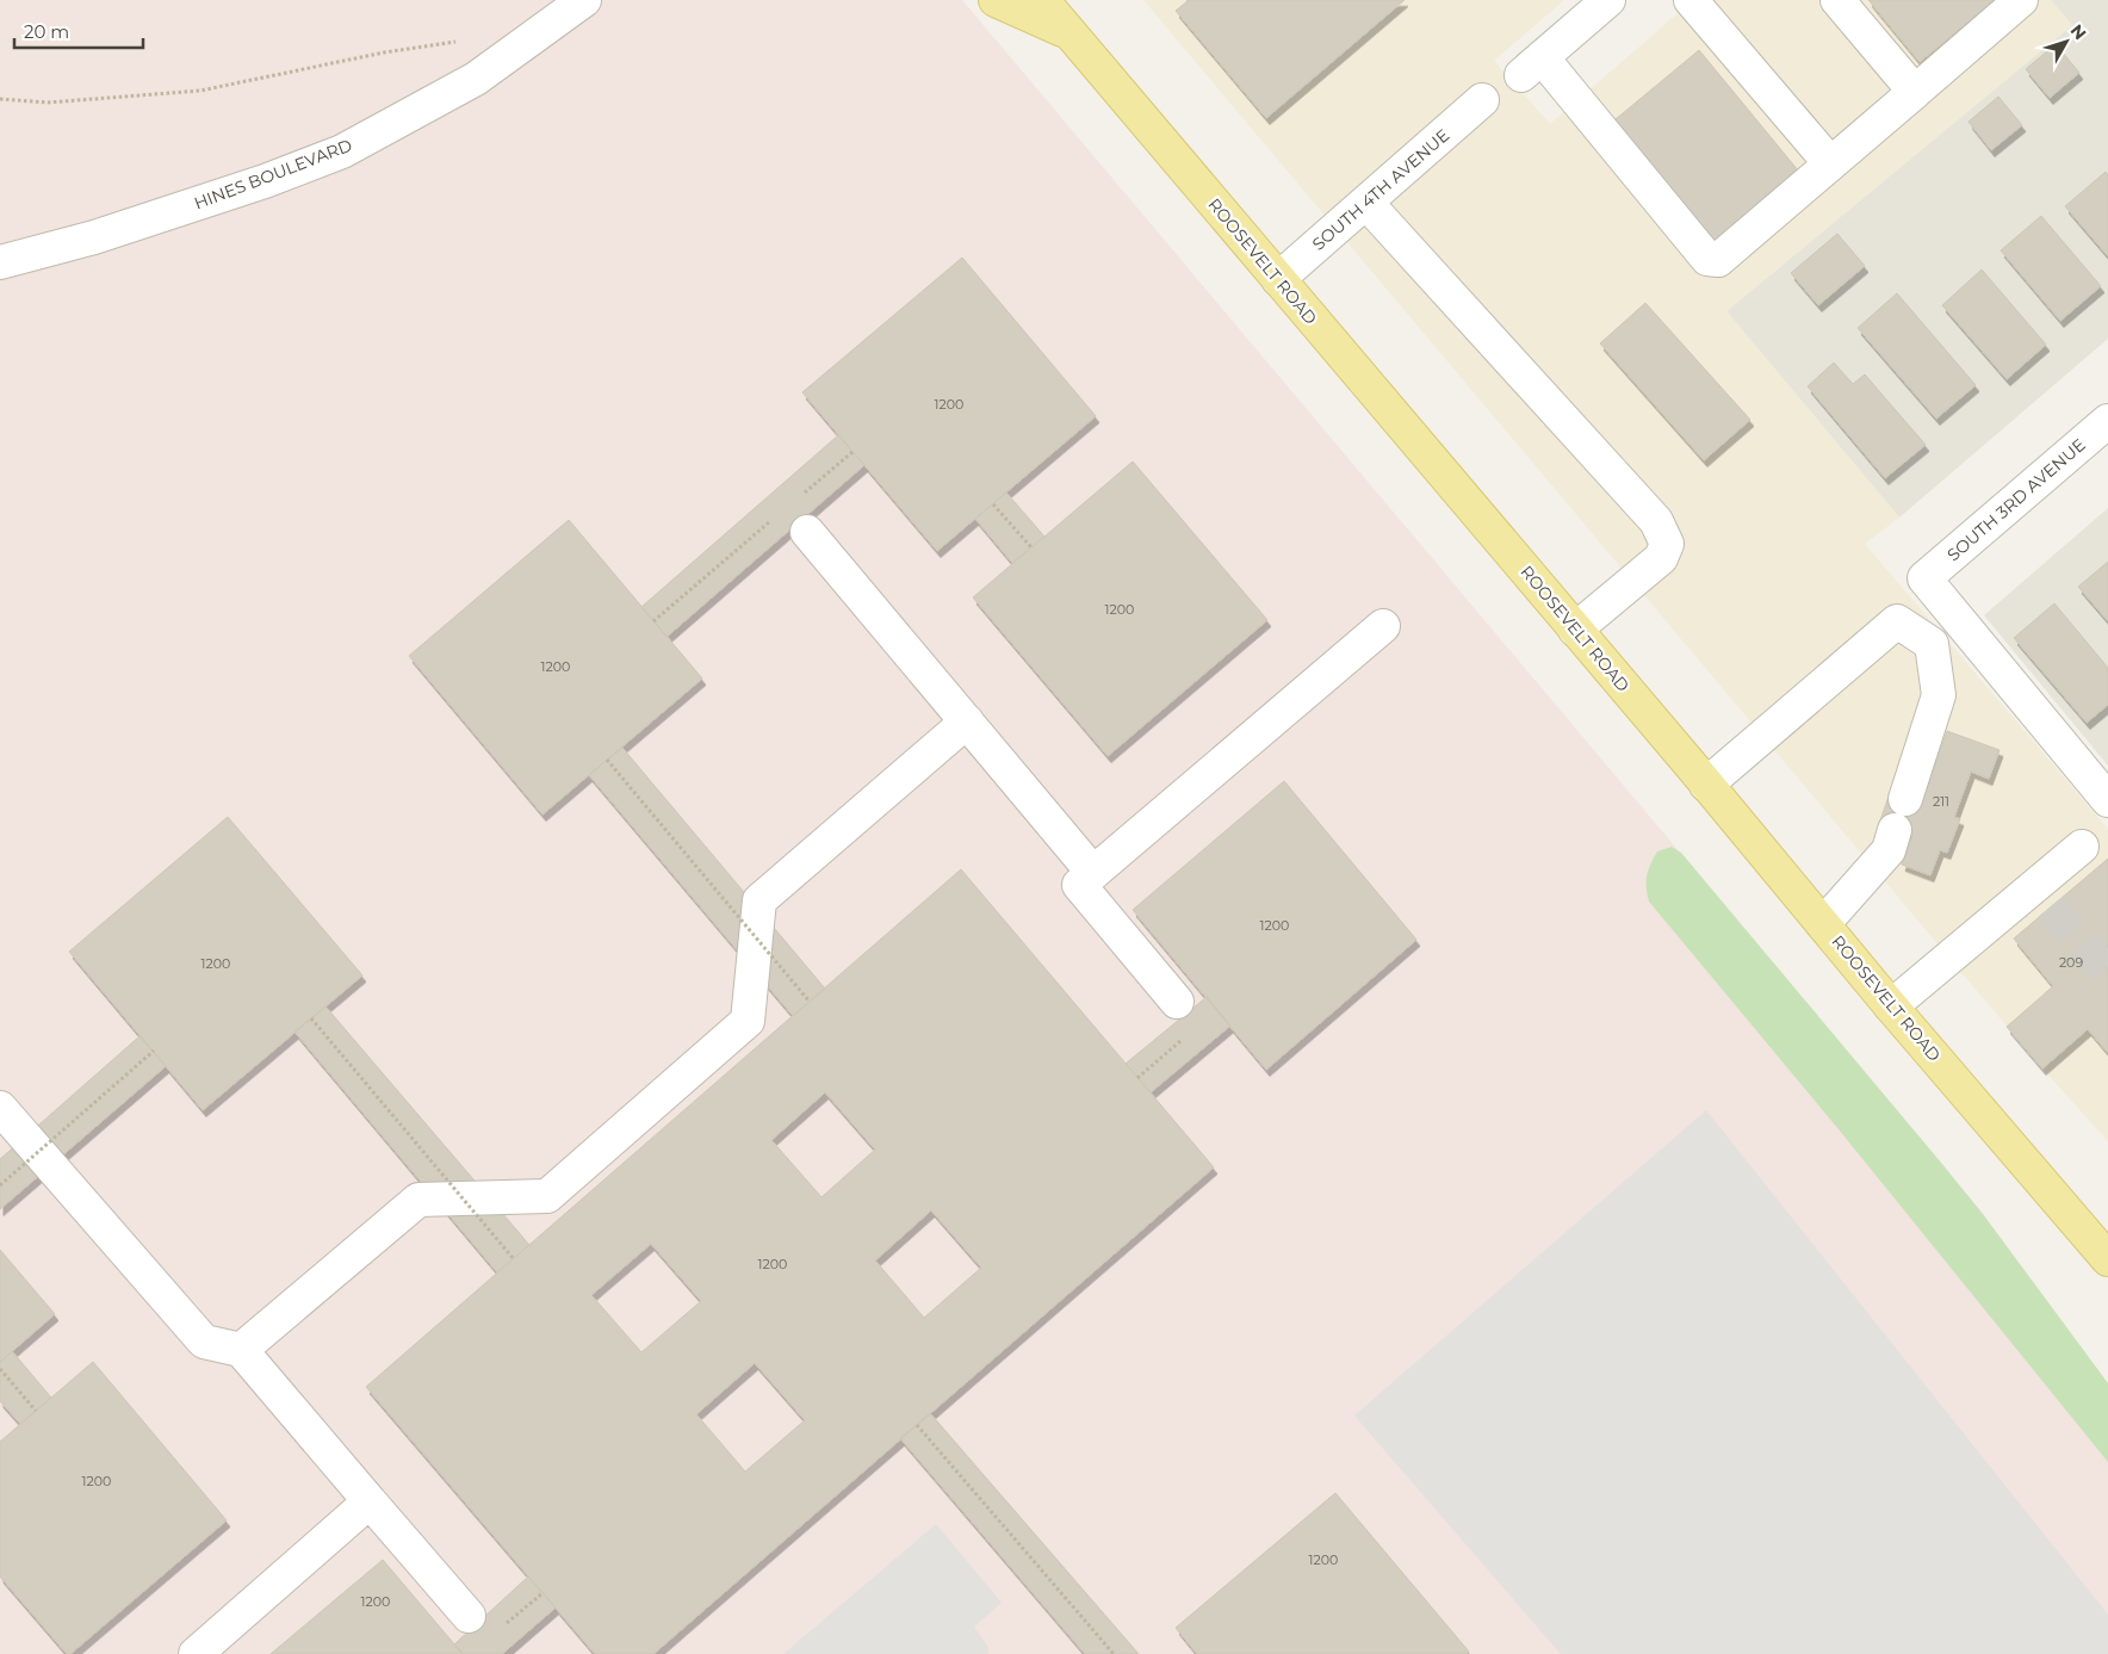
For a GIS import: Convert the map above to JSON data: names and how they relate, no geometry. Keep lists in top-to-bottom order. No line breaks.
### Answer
{"streets":{"main road":["ROOSEVELT ROAD"],"street":["HINES BOULEVARD","SOUTH 4TH AVENUE","SOUTH 3RD AVENUE"]},"crossings":[["SOUTH 4TH AVENUE","ROOSEVELT ROAD"]],"house_numbers":["1200","1200","1200","211","1200","209","1200","1200","1200","1200","1200"],"scale_bar":"20 m","north":"top right"}
